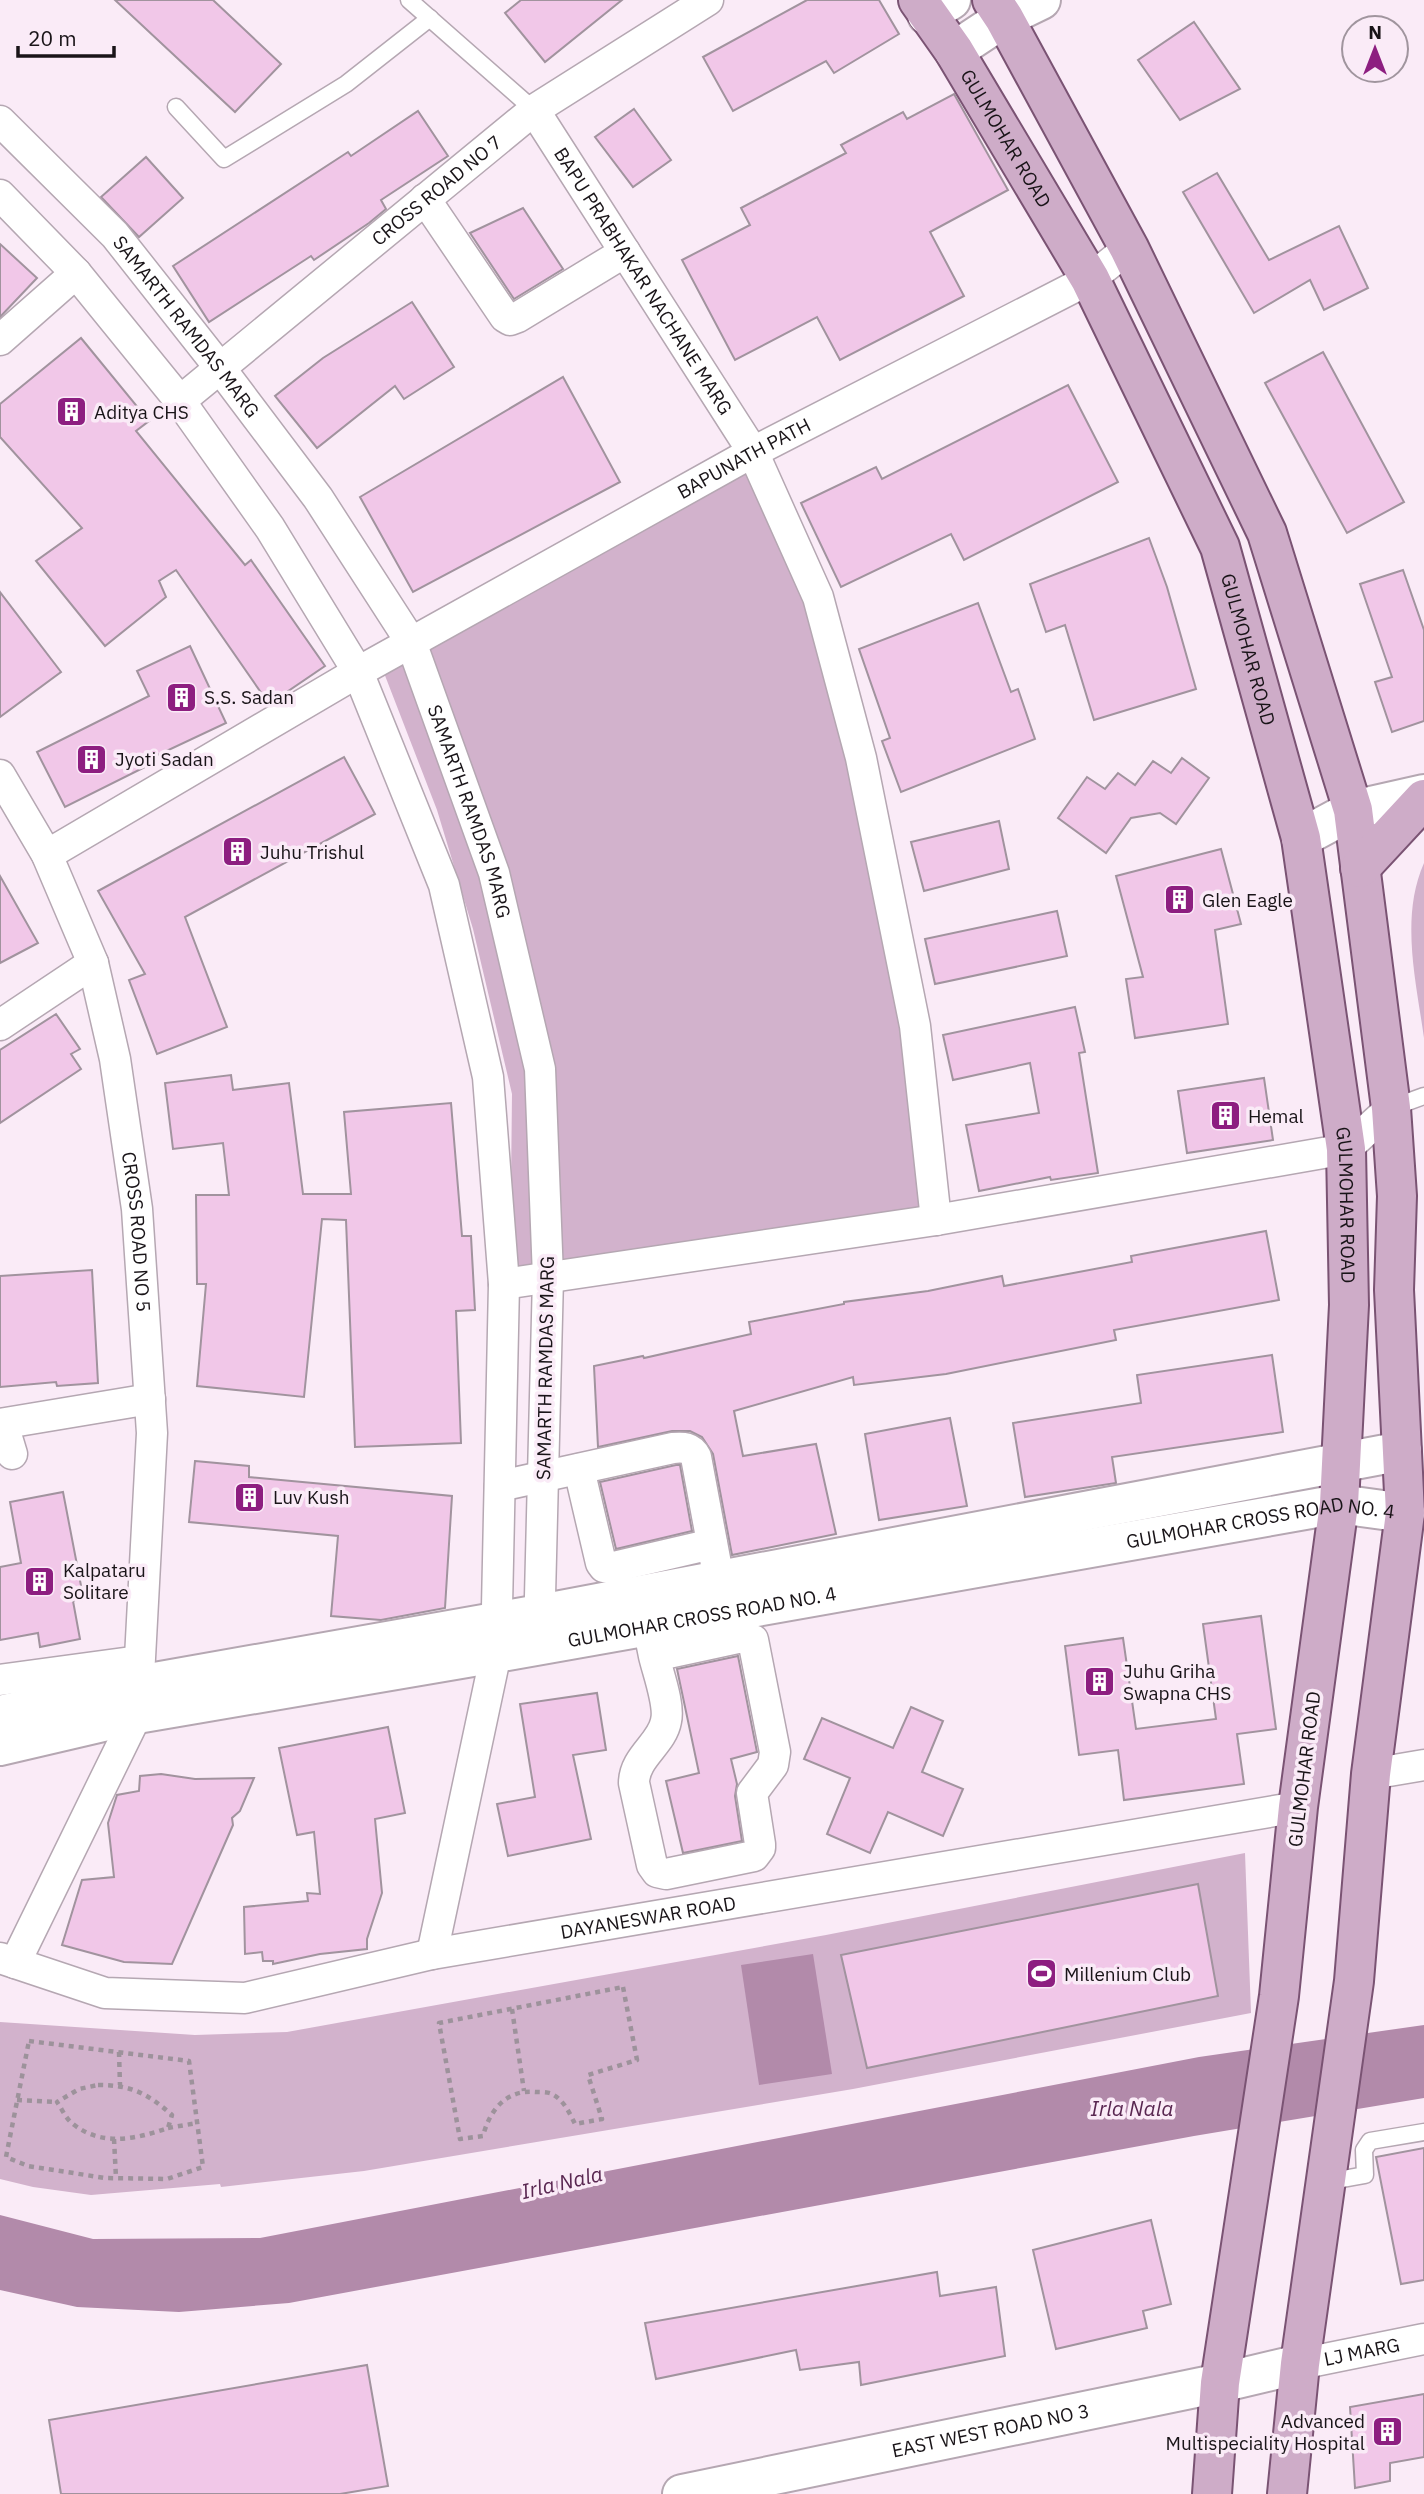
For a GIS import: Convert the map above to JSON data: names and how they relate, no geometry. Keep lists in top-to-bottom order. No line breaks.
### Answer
{"streets":{"main road":["GULMOHAR ROAD"],"street":["CROSS ROAD NO 7","BAPU PRABHAKAR NACHANE MARG","SAMARTH RAMDAS MARG","BAPUNATH PATH","CROSS ROAD NO 5","GULMOHAR CROSS ROAD NO. 4","DAYANESWAR ROAD","LJ MARG","EAST WEST ROAD NO 3"]},"crossings":[["GULMOHAR ROAD","BAPUNATH PATH"],["GULMOHAR ROAD","GULMOHAR CROSS ROAD NO. 4"],["GULMOHAR ROAD","DAYANESWAR ROAD"],["GULMOHAR ROAD","EAST WEST ROAD NO 3"],["CROSS ROAD NO 7","BAPU PRABHAKAR NACHANE MARG"],["CROSS ROAD NO 7","SAMARTH RAMDAS MARG"],["BAPU PRABHAKAR NACHANE MARG","BAPUNATH PATH"],["SAMARTH RAMDAS MARG","BAPUNATH PATH"],["SAMARTH RAMDAS MARG","GULMOHAR CROSS ROAD NO. 4"],["BAPUNATH PATH","CROSS ROAD NO 5"],["CROSS ROAD NO 5","GULMOHAR CROSS ROAD NO. 4"],["LJ MARG","EAST WEST ROAD NO 3"]],"water":["Irla Nala"],"places":{"building":["Aditya CHS","S.S. Sadan","Jyoti Sadan","Juhu Trishul","Glen Eagle","Hemal","Luv Kush","Kalpataru Solitare","Juhu Griha Swapna CHS","Advanced Multispeciality Hospital"],"sports":["Millenium Club"]},"scale_bar":"20 m","north":"top"}
